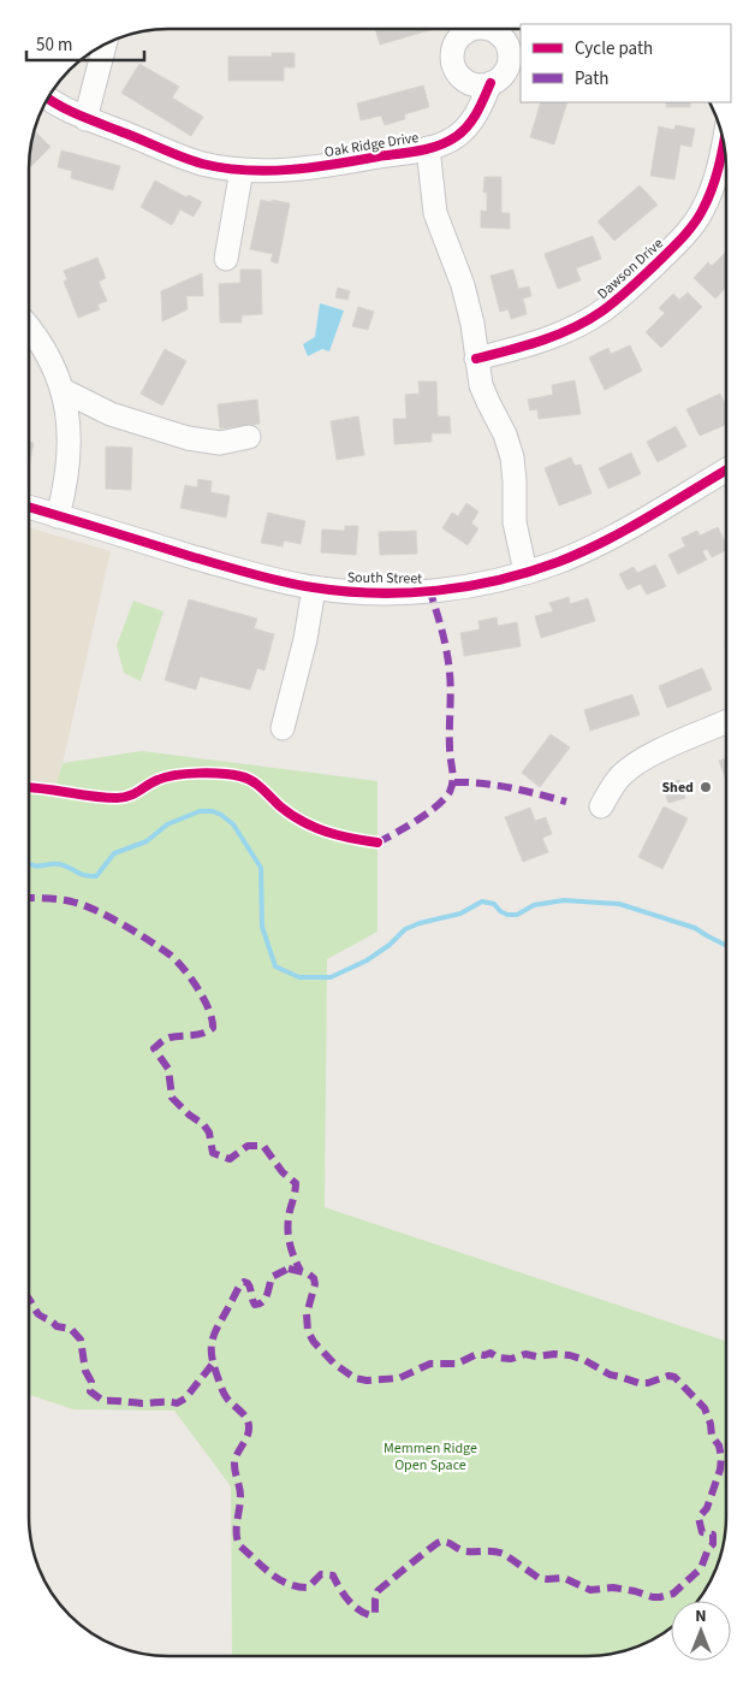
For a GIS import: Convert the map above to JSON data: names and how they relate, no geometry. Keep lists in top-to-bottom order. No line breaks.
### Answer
{"streets":{"street":["Oak Ridge Drive","Dawson Drive","South Street"]},"crossings":[["Oak Ridge Drive","Dawson Drive"],["Oak Ridge Drive","South Street"]],"parks":["Memmen Ridge Open Space"],"places":["Shed"],"legend":["Cycle path","Path"],"scale_bar":"50 m","north":"top"}
